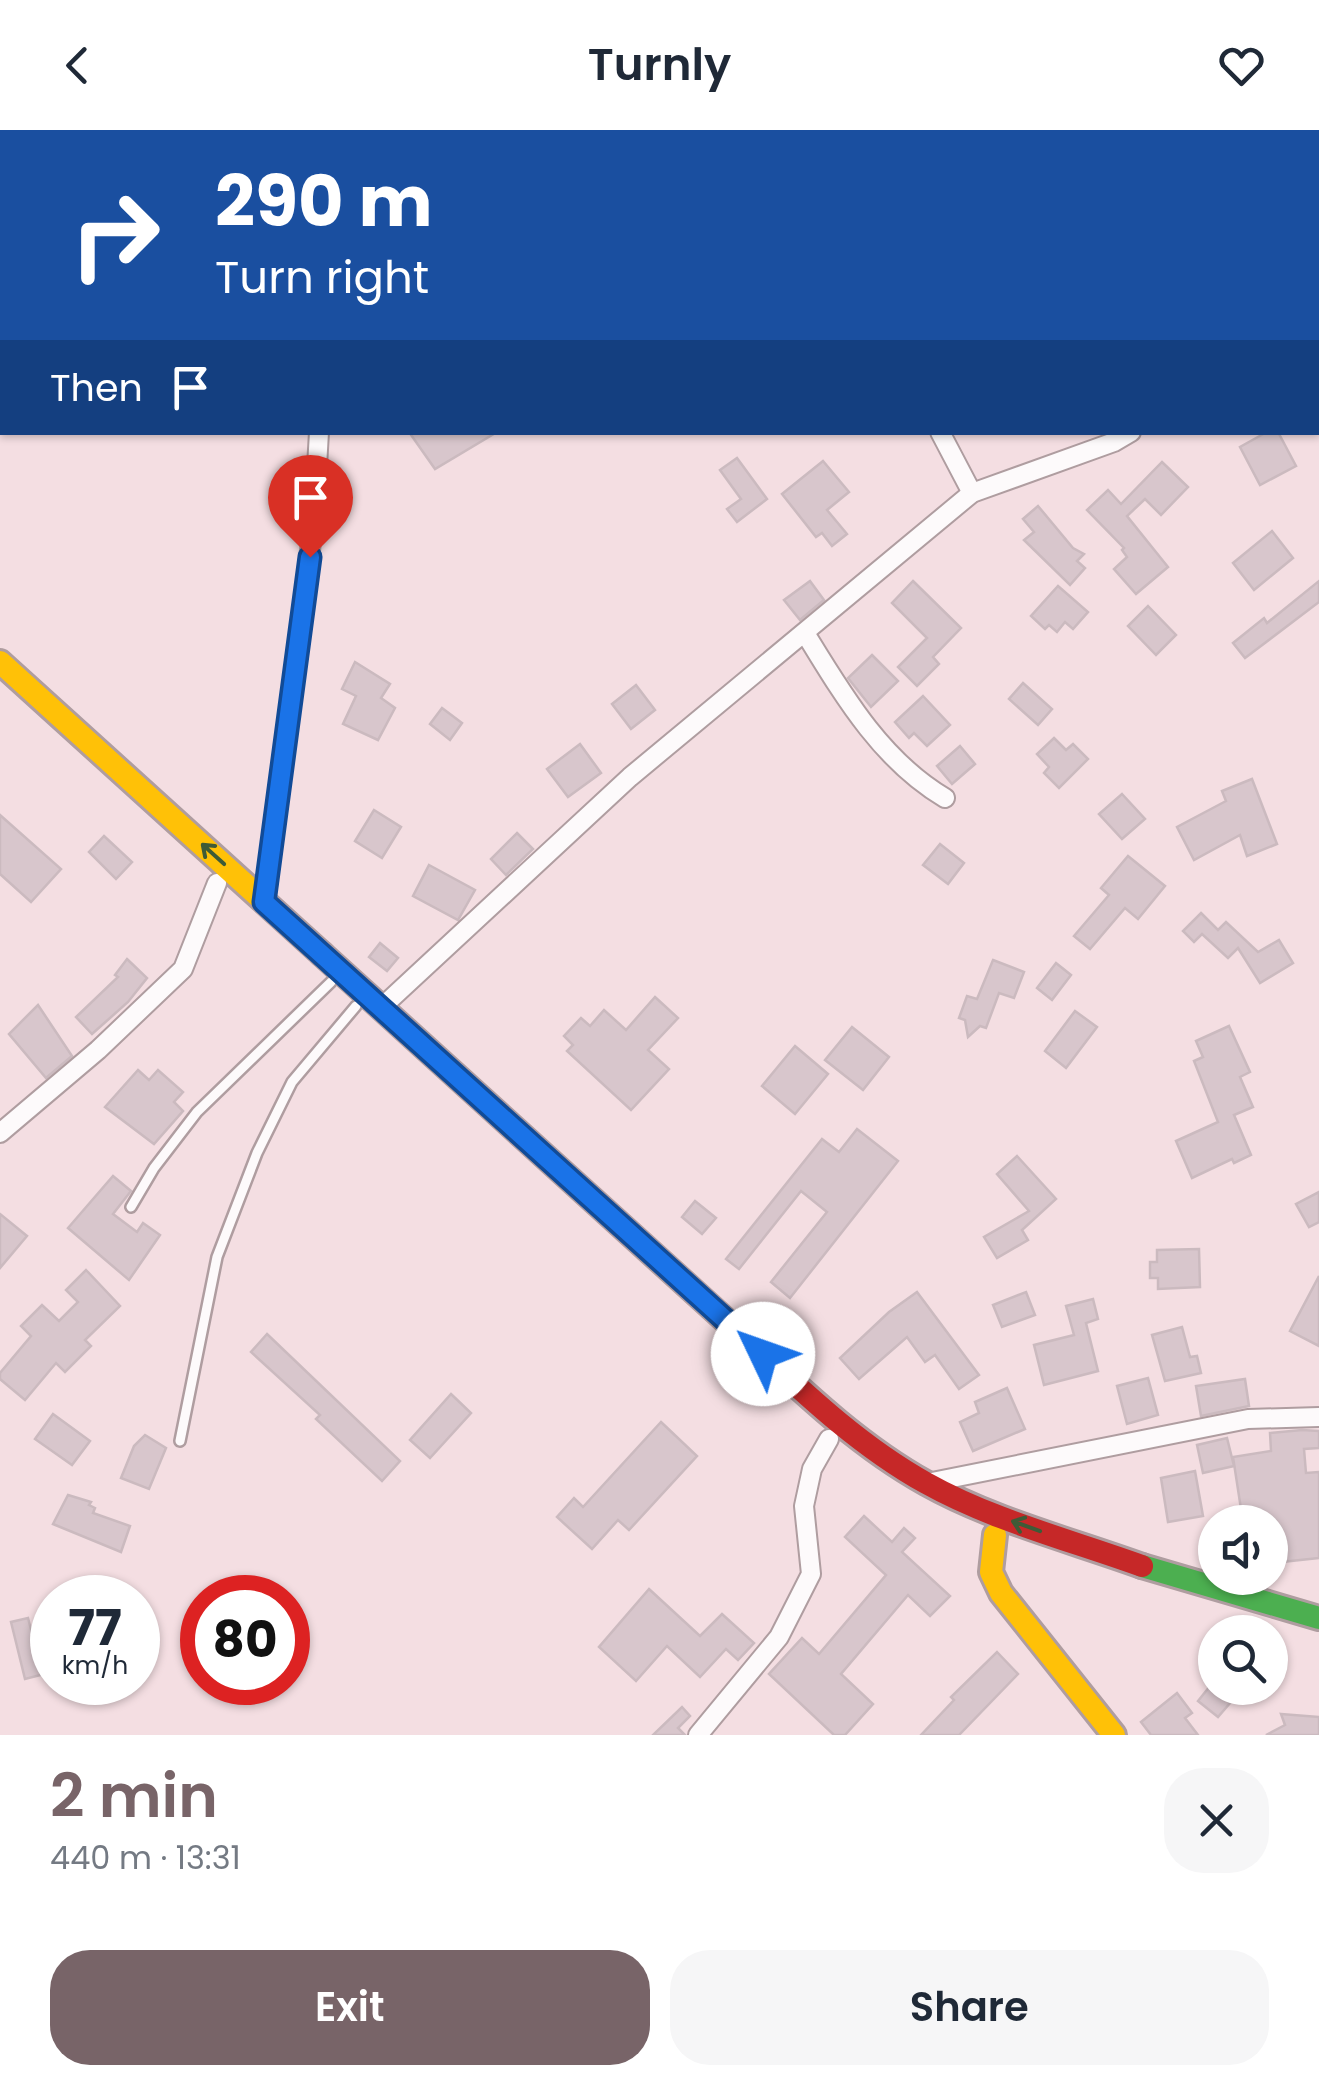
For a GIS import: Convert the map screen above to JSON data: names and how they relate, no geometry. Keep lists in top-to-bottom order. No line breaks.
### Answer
{"page":{"header":"Turnly","turn":["290 m","Turn right"],"then":"Then","speed":"77 km/h","limit":"80","heading":["2 min","440 m · 13:31"],"buttons":["Exit","Share"]}}
